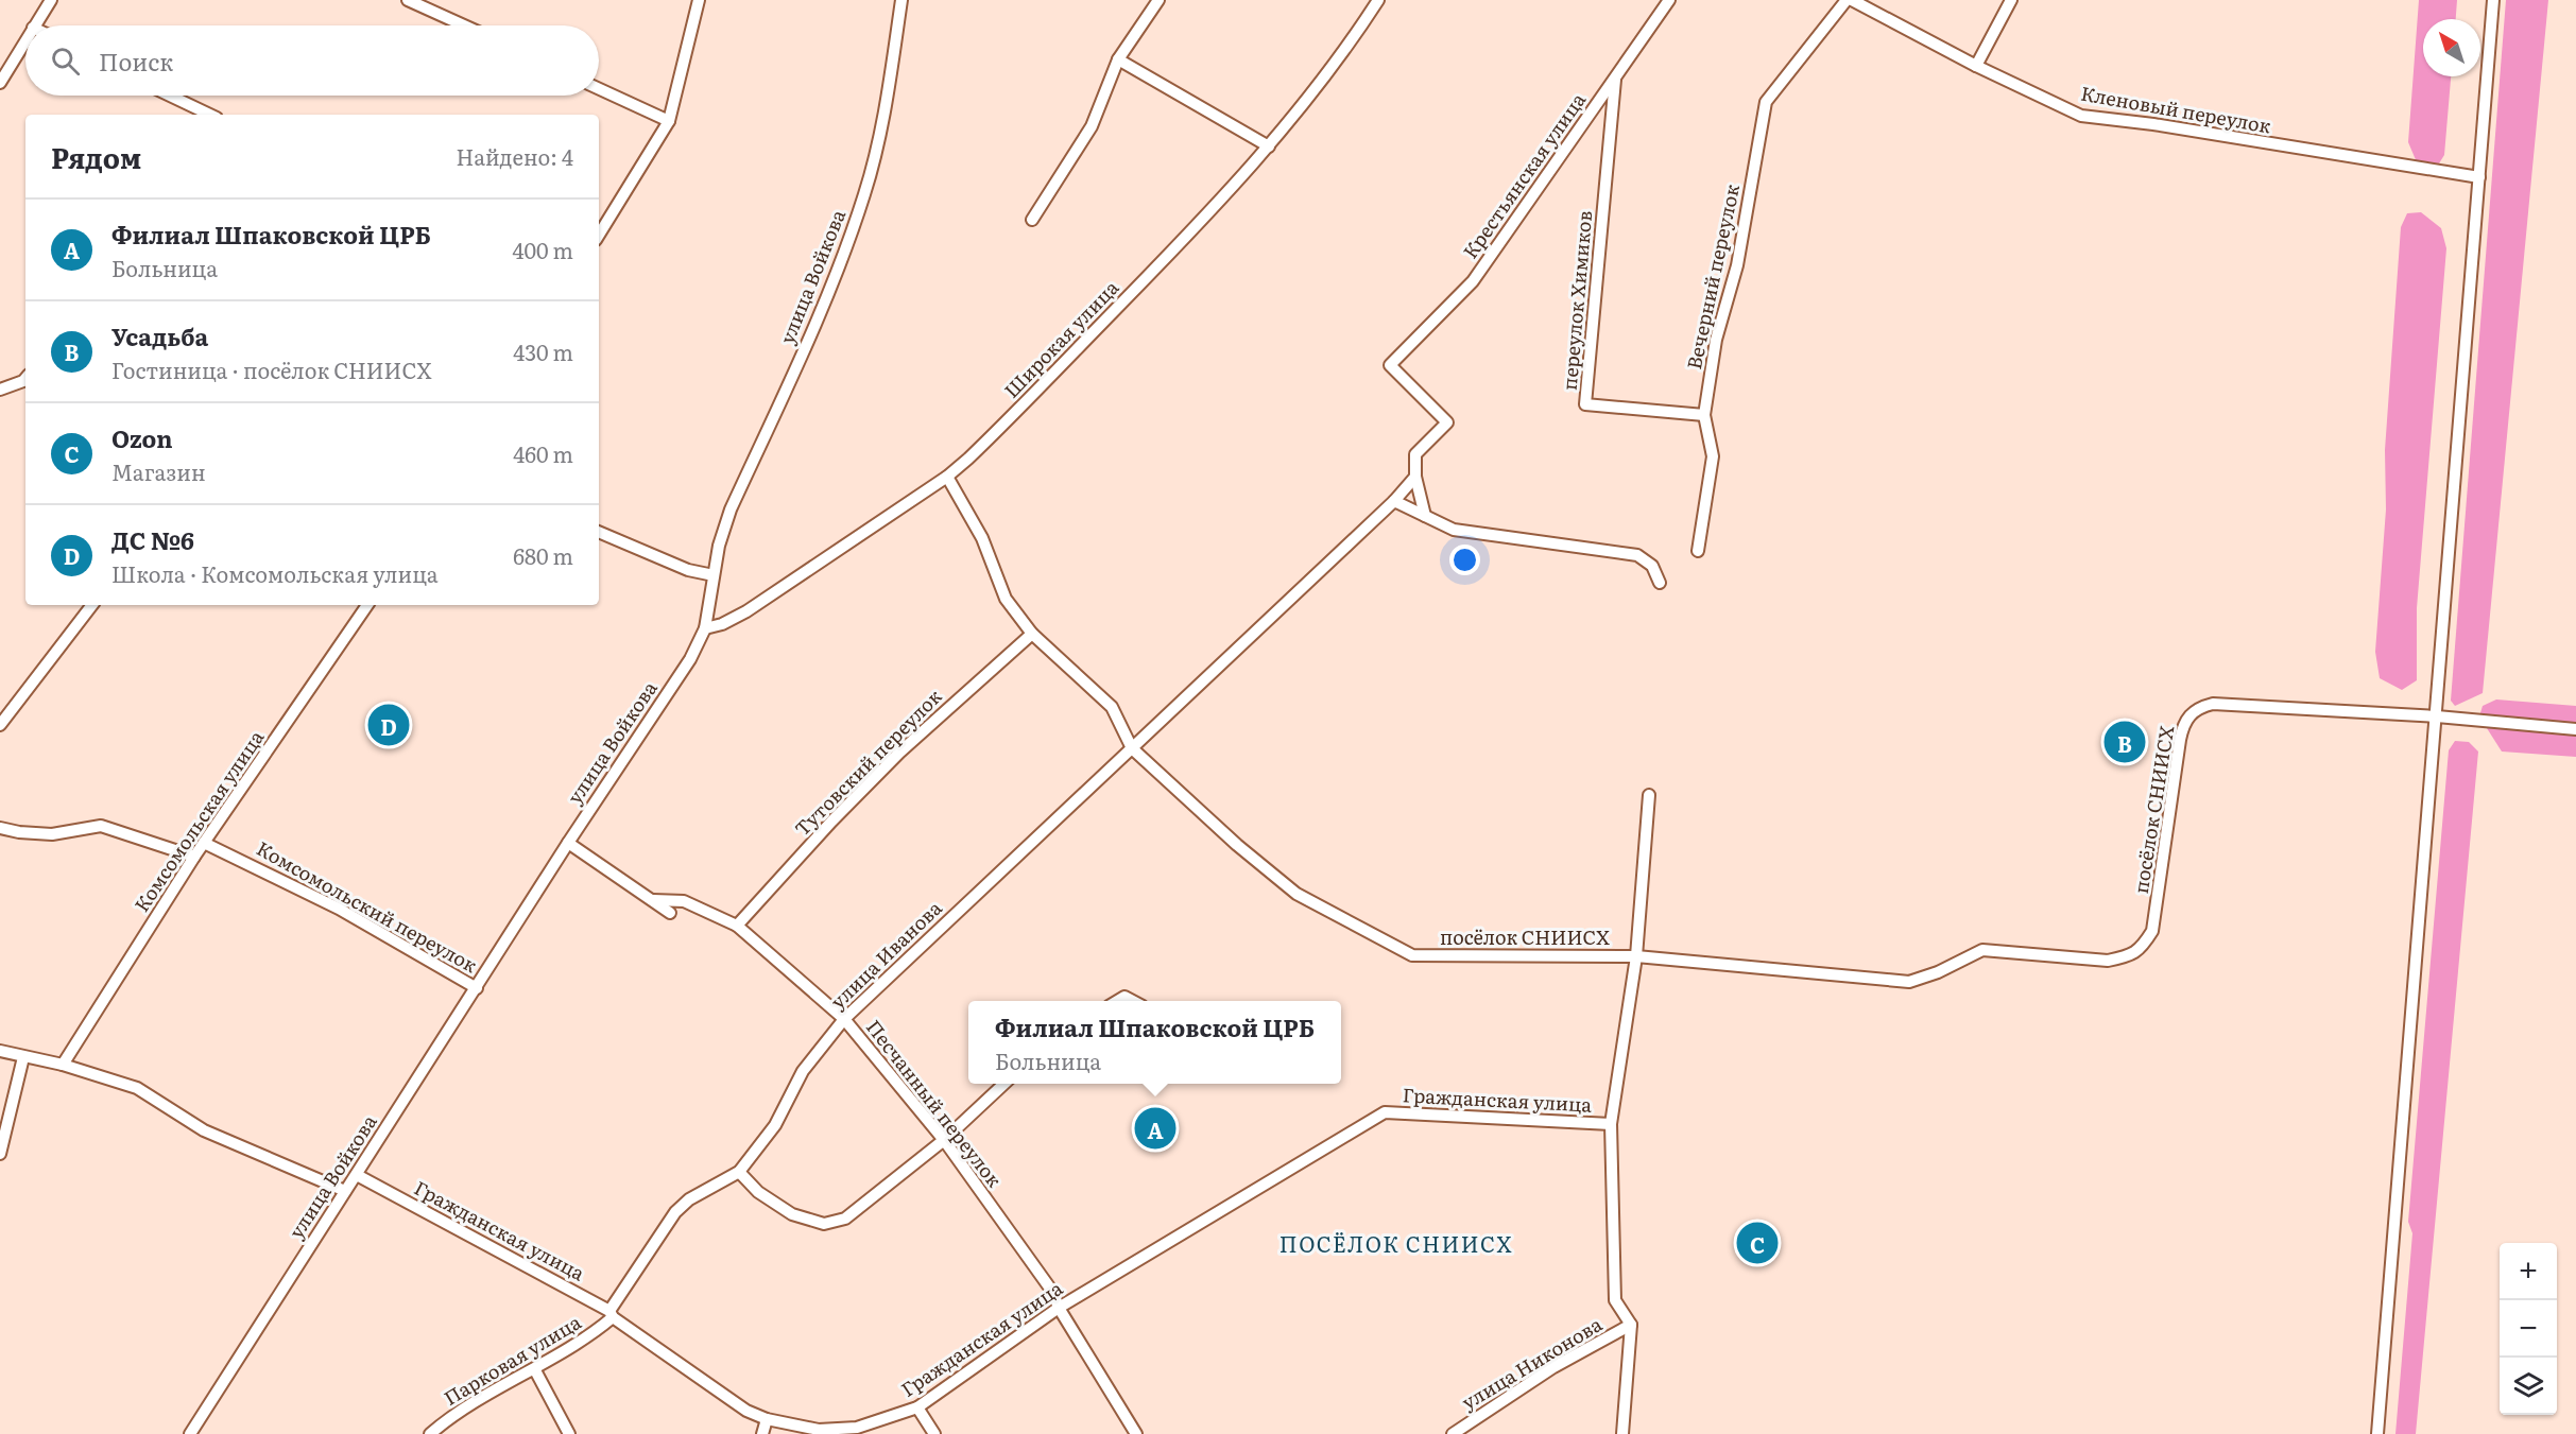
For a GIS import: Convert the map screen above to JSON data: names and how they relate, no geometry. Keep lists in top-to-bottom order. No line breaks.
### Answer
{"streets":{"street":["Кленовый переулок","Крестьянская улица","улица Войкова","Вечерний переулок","переулок Химиков","Широкая улица","Тутовский переулок","посёлок СНИИСХ","Комсомольская улица","Комсомольский переулок","улица Иванова","Гражданская улица","Песчанный переулок","Парковая улица","улица Никонова"]},"crossings":[["Крестьянская улица","переулок Химиков"],["Крестьянская улица","улица Иванова"],["улица Войкова","Широкая улица"],["улица Войкова","Комсомольский переулок"],["улица Войкова","Гражданская улица"],["Вечерний переулок","переулок Химиков"],["Тутовский переулок","Песчанный переулок"],["посёлок СНИИСХ","улица Иванова"],["посёлок СНИИСХ","Гражданская улица"],["посёлок СНИИСХ","улица Никонова"],["Комсомольская улица","Комсомольский переулок"],["улица Иванова","Гражданская улица"],["улица Иванова","Песчанный переулок"],["улица Иванова","Парковая улица"],["Гражданская улица","Песчанный переулок"],["Гражданская улица","Парковая улица"]],"districts":["ПОСЁЛОК СНИИСХ"],"north":"top left","page":{"search":"Поиск","heading":["Рядом","Найдено: 4"],"list":[{"mark":"A","name":"Филиал Шпаковской ЦРБ","note":"Больница","value":"400 m"},{"mark":"B","name":"Усадьба","note":"Гостиница · посёлок СНИИСХ","value":"430 m"},{"mark":"C","name":"Ozon","note":"Магазин","value":"460 m"},{"mark":"D","name":"ДС №6","note":"Школа · Комсомольская улица","value":"680 m"}],"pins":["D","B","A","C"],"popup":["Филиал Шпаковской ЦРБ","Больница"],"map_buttons":["+","−"]}}
